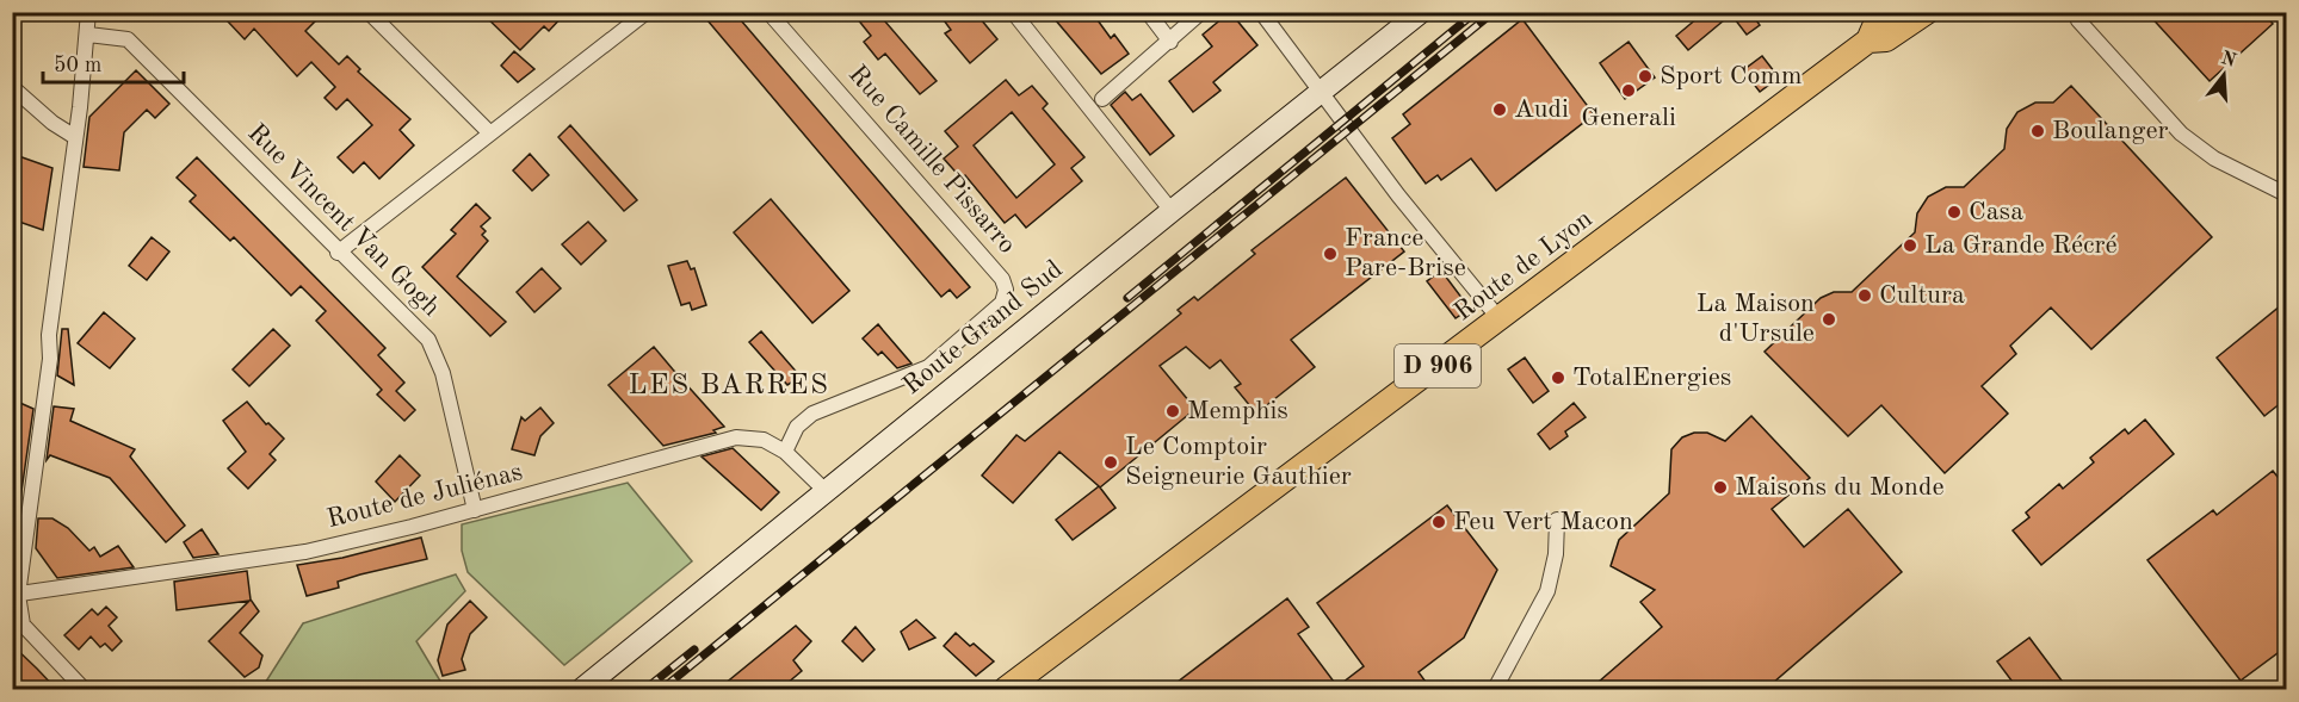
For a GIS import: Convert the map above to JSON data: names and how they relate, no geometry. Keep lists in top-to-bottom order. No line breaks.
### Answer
{"streets":{"main road":["Route de Lyon","Route Grand Sud","D 906"],"street":["Rue Camille Pissarro","Rue Vincent Van Gogh","Route de Juliénas"]},"crossings":[["Rue Camille Pissarro","Route de Juliénas"],["Rue Vincent Van Gogh","Route de Juliénas"],["Route Grand Sud","Route de Juliénas"]],"districts":["LES BARRES"],"places":["Sport Comm","Generali","Audi","Boulanger","Casa","La Grande Récré","France Pare-Brise","Cultura","La Maison d'Ursule","TotalEnergies","Memphis","Le Comptoir Seigneurie Gauthier","Maisons du Monde","Feu Vert Macon"],"scale_bar":"50 m","north":"top"}
